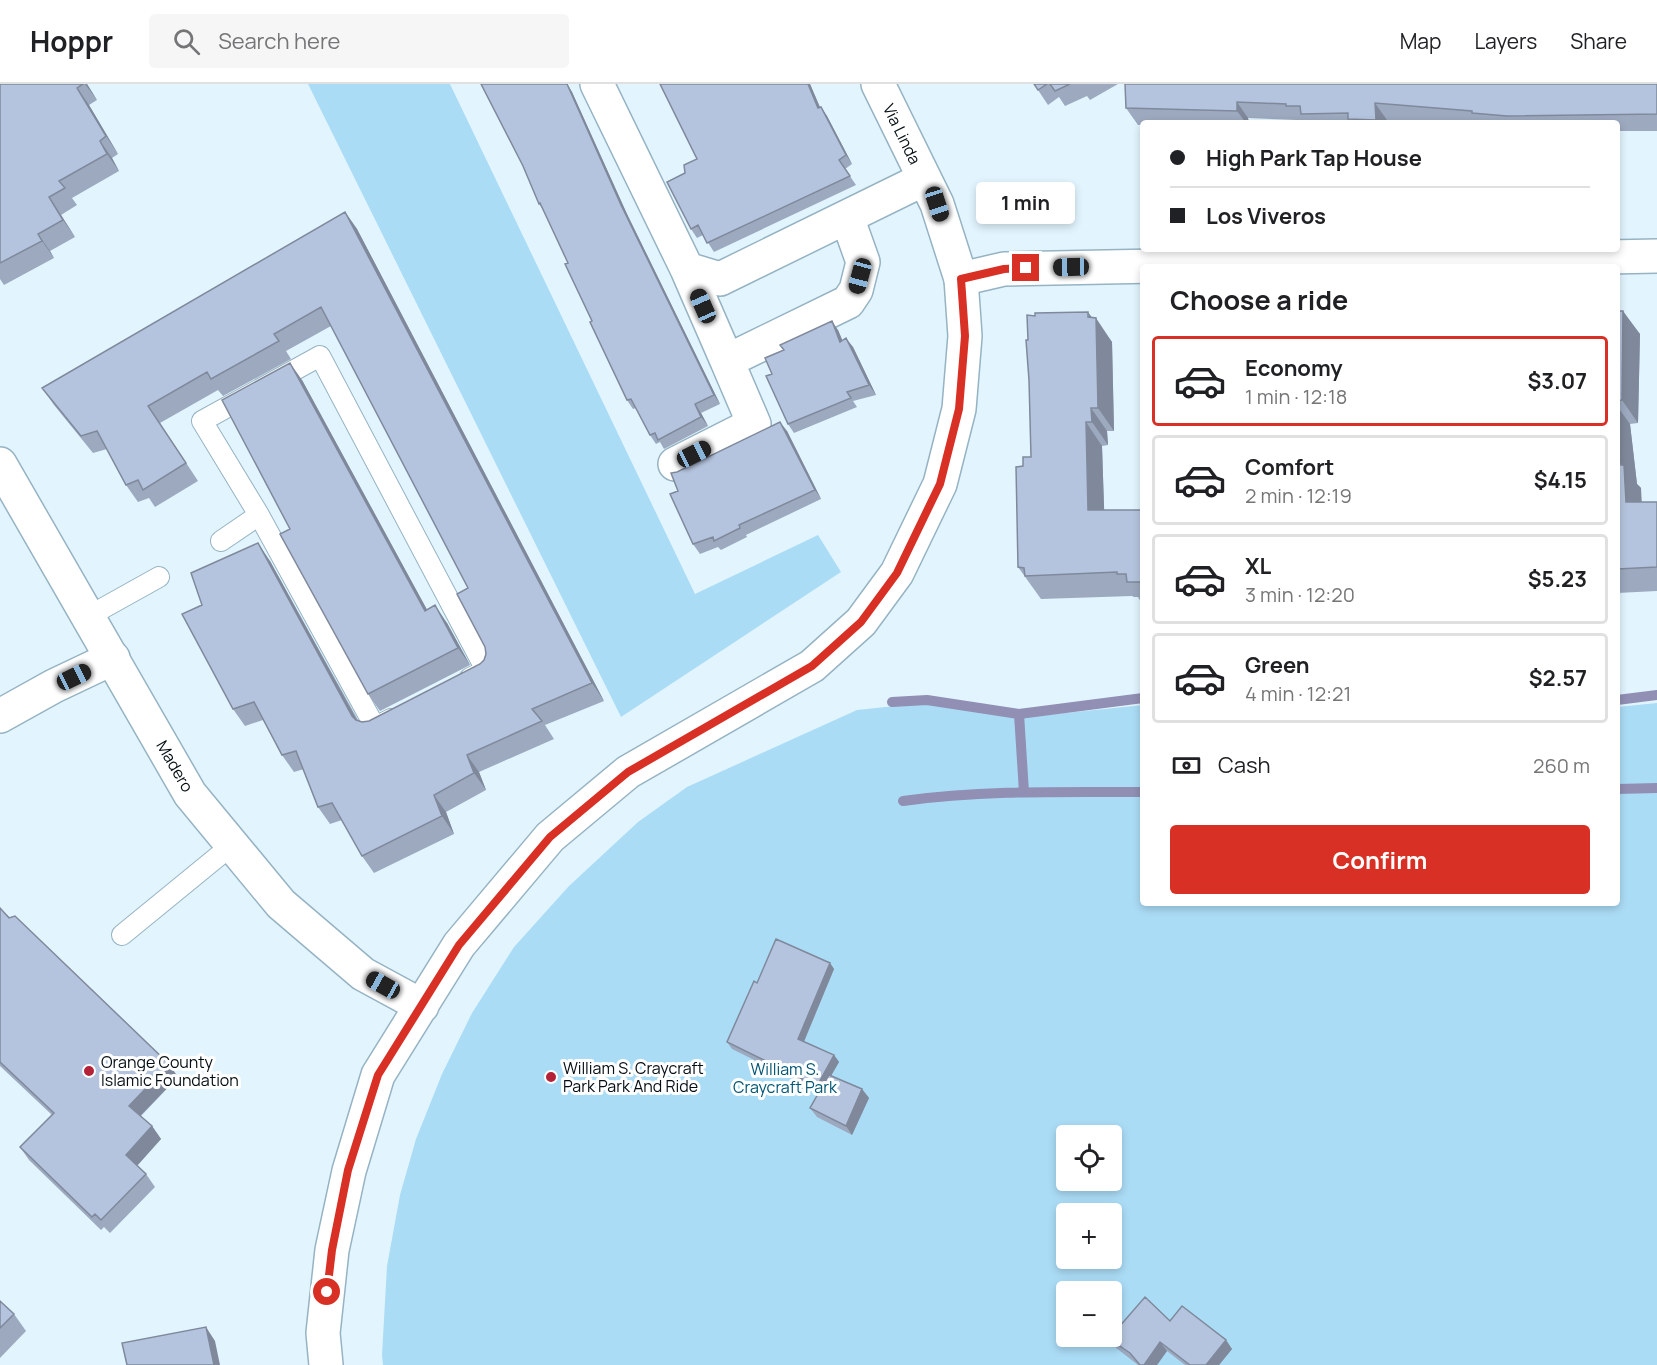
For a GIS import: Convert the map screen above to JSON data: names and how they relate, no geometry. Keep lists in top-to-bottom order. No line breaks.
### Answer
{"streets":{"street":["Via Linda","Madero"]},"crossings":[["Via Linda","Madero"]],"parks":["William S. Craycraft Park"],"places":["Orange County Islamic Foundation","William S. Craycraft Park Park And Ride"],"page":{"header":"Hoppr","search":"Search here","nav":["Map","Layers","Share"],"banner":["High Park Tap House","Los Viveros"],"bubble":"1 min","heading":"Choose a ride","list":[{"name":"Economy","note":"1 min · 12:18","value":"$3.07"},{"name":"Comfort","note":"2 min · 12:19","value":"$4.15"},{"name":"XL","note":"3 min · 12:20","value":"$5.23"},{"name":"Green","note":"4 min · 12:21","value":"$2.57"}],"pay":["Cash","260 m"],"buttons":"Confirm","map_buttons":["+","−"]}}
